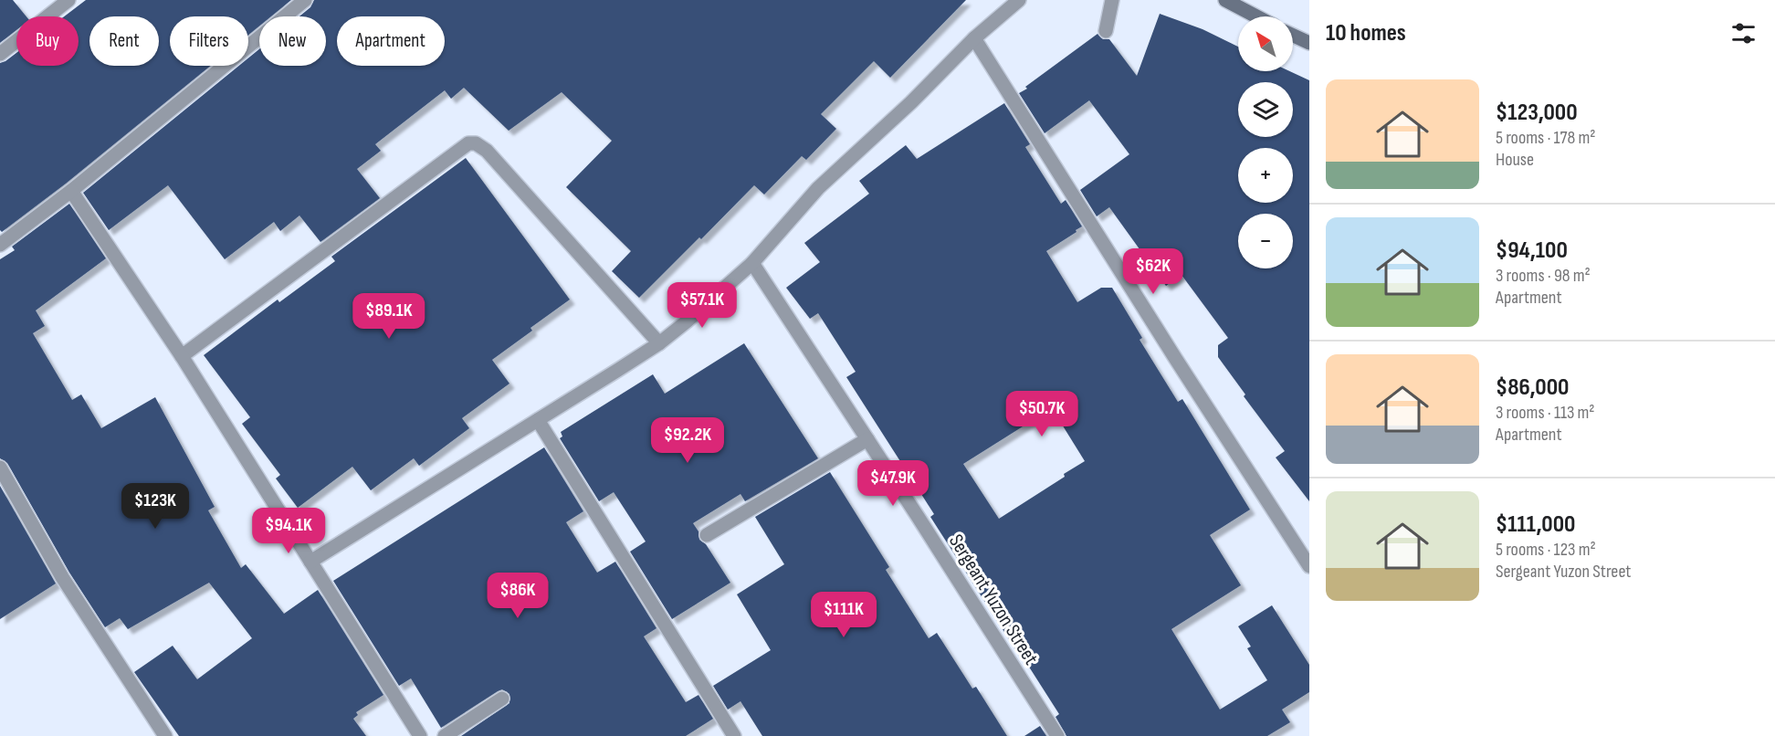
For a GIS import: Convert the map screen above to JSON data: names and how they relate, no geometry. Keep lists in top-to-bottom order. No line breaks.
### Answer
{"streets":{"street":["Sergeant Yuzon Street"]},"north":"top left","page":{"heading":"10 homes","map_buttons":["+","−"],"chip":["Buy","Rent","Filters","New","Apartment"],"list":[{"name":"$123,000","note":"5 rooms · 178 m² · House"},{"name":"$94,100","note":"3 rooms · 98 m² · Apartment"},{"name":"$86,000","note":"3 rooms · 113 m² · Apartment"},{"name":"$111,000","note":"5 rooms · 123 m² · Sergeant Yuzon Street"}],"price":["$62K","$57.1K","$89.1K","$50.7K","$92.2K","$47.9K","$123K","$94.1K","$86K","$111K"]}}
